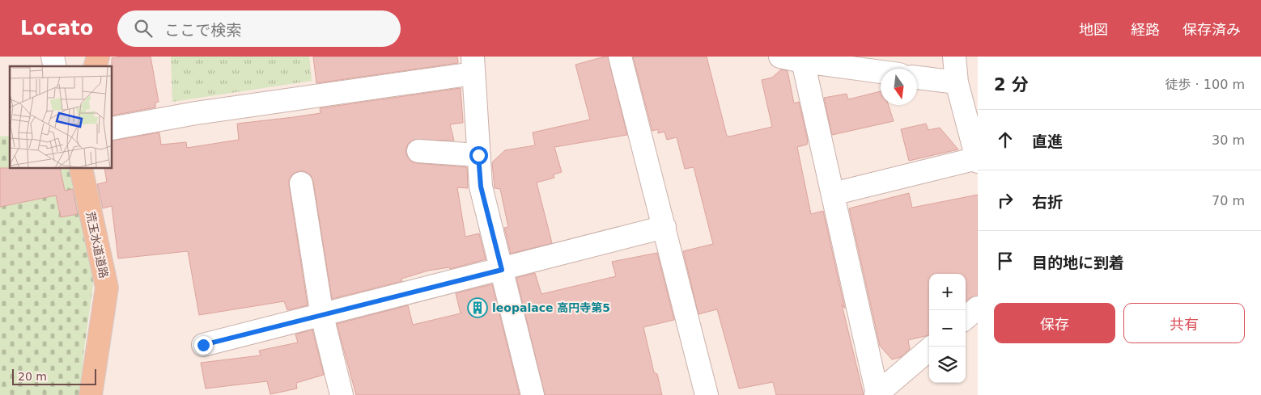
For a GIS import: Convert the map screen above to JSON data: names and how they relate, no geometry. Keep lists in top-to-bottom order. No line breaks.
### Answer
{"streets":{"main road":["荒玉水道道路"]},"places":{"building":["leopalace 高円寺第5"]},"scale_bar":"20 m","north":"bottom","page":{"header":"Locato","search":"ここで検索","nav":["地図","経路","保存済み"],"heading":["2 分","徒歩 · 100 m"],"list":[["直進","30 m"],["右折","70 m"],"目的地に到着"],"map_buttons":["+","−"],"buttons":["保存","共有"],"scale":"20 m"}}
